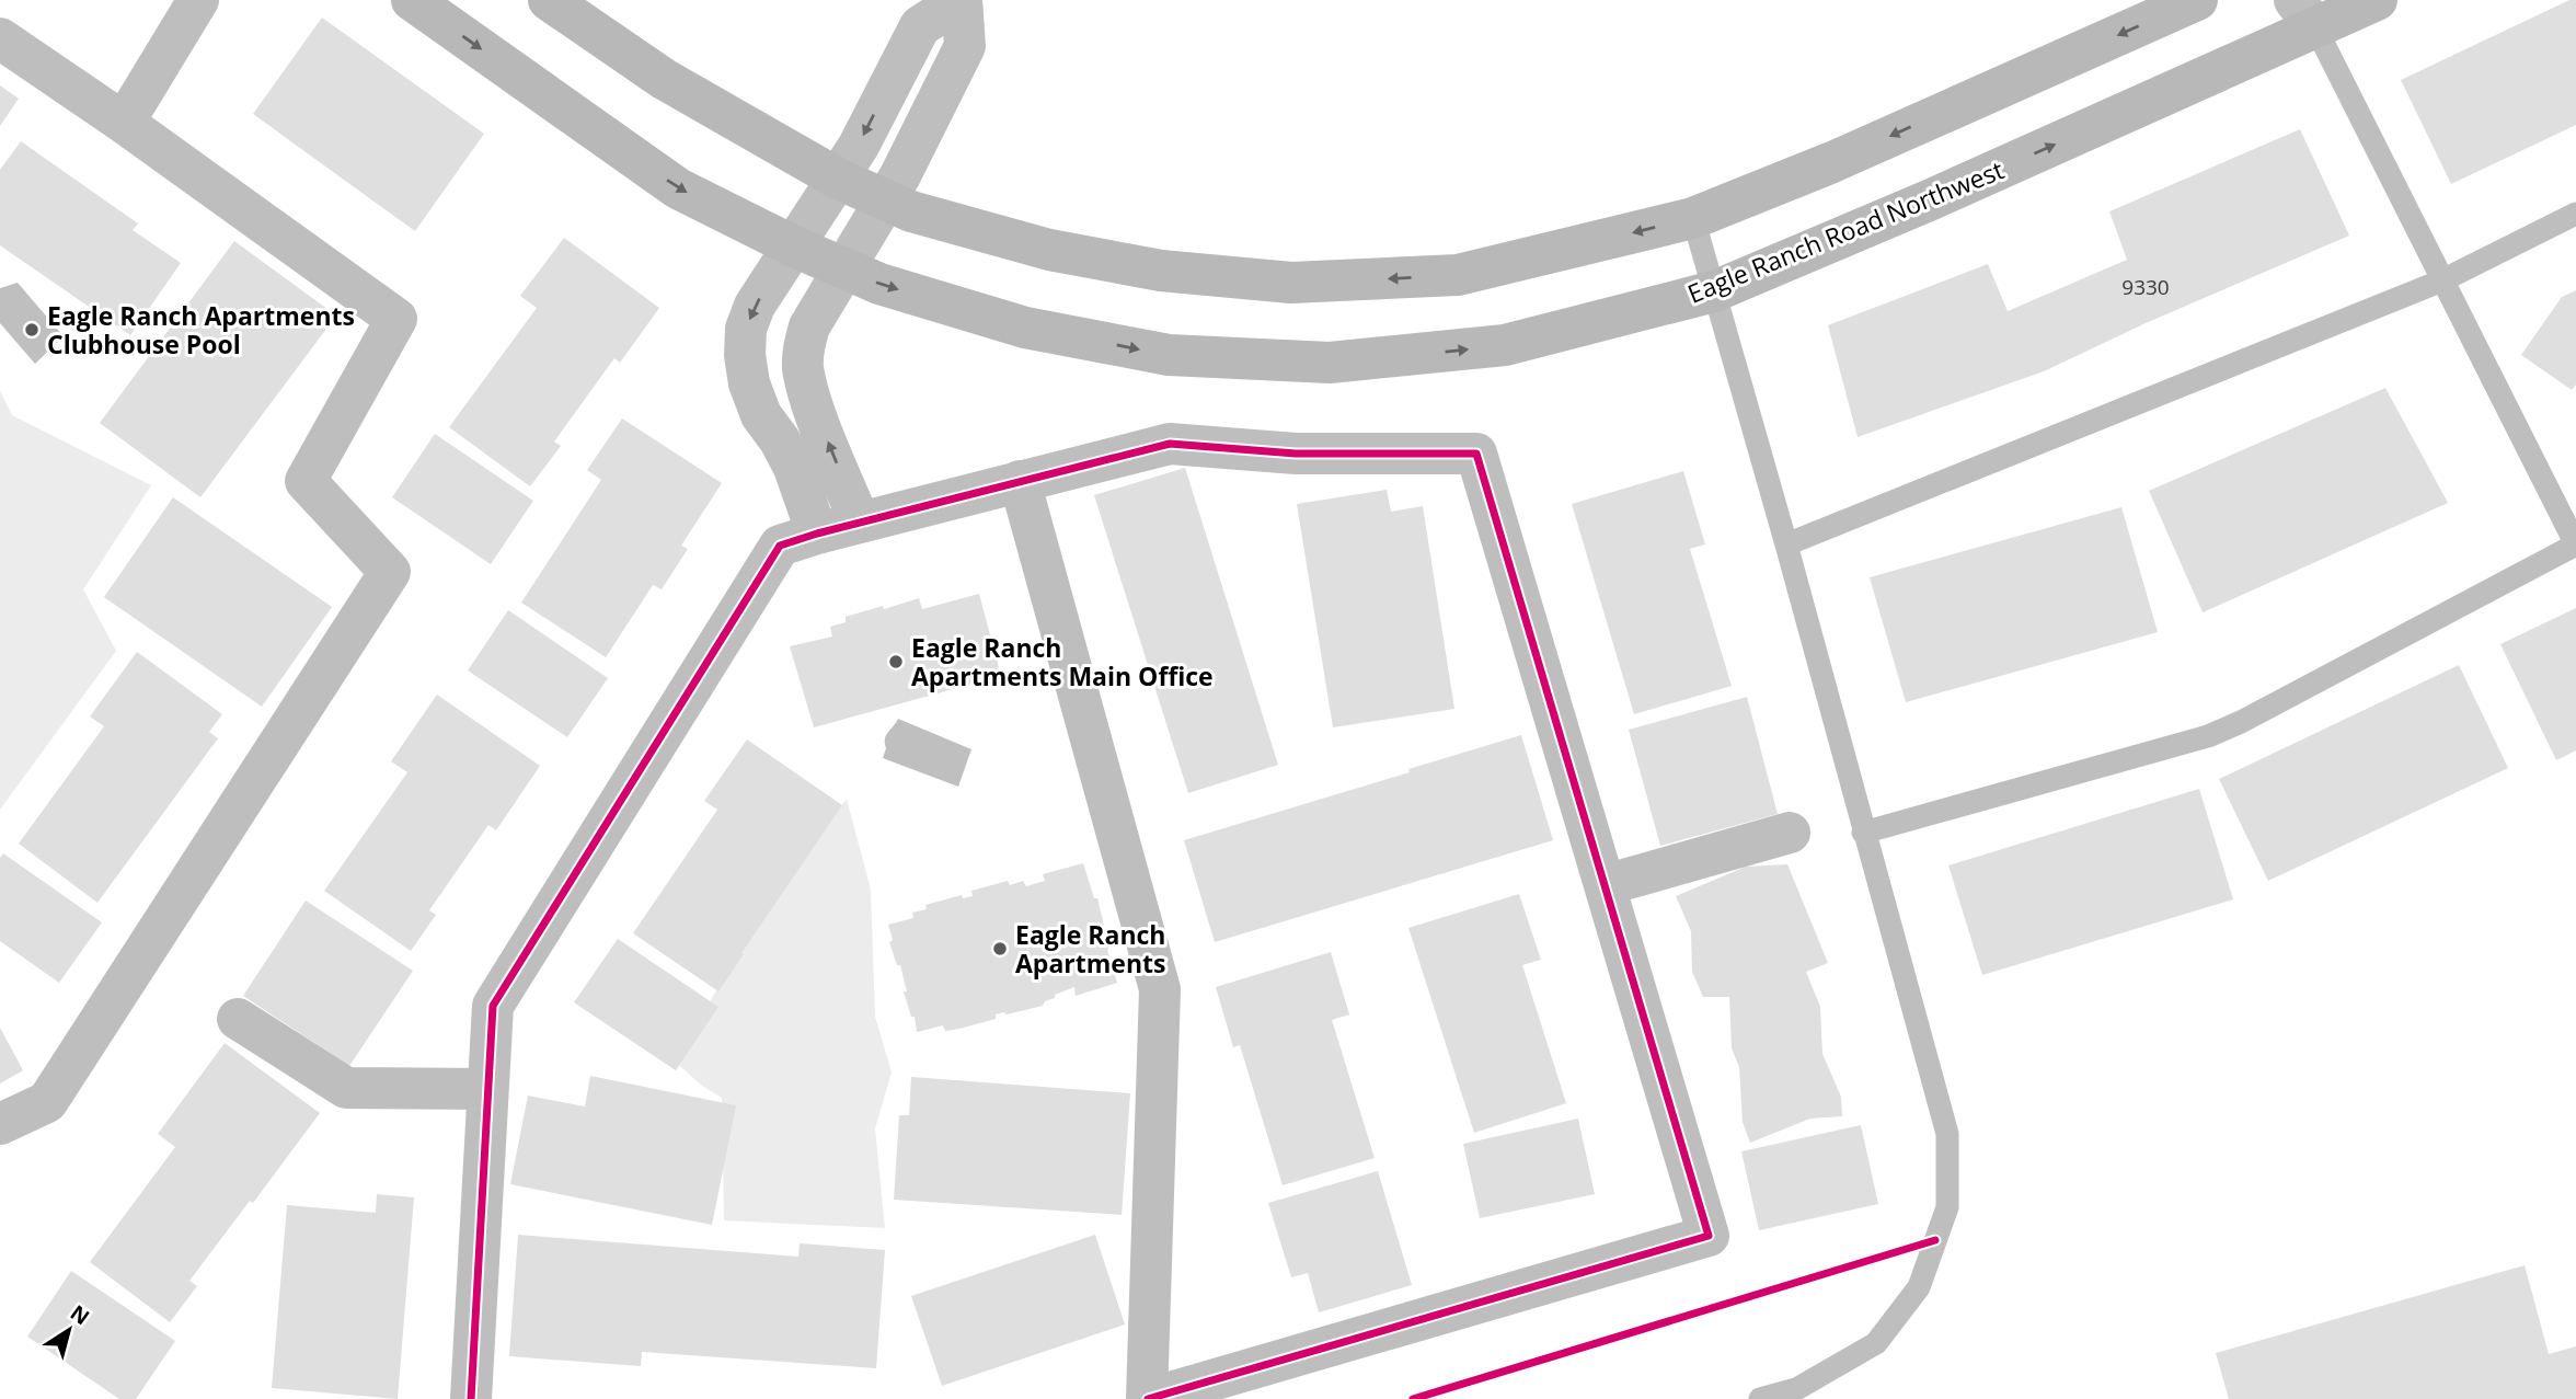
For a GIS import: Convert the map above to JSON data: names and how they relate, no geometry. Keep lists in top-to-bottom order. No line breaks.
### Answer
{"streets":{"main road":["Eagle Ranch Road Northwest"]},"places":["Eagle Ranch Apartments Clubhouse Pool","Eagle Ranch Apartments Main Office","Eagle Ranch Apartments"],"house_numbers":["9330"],"north":"top right"}
